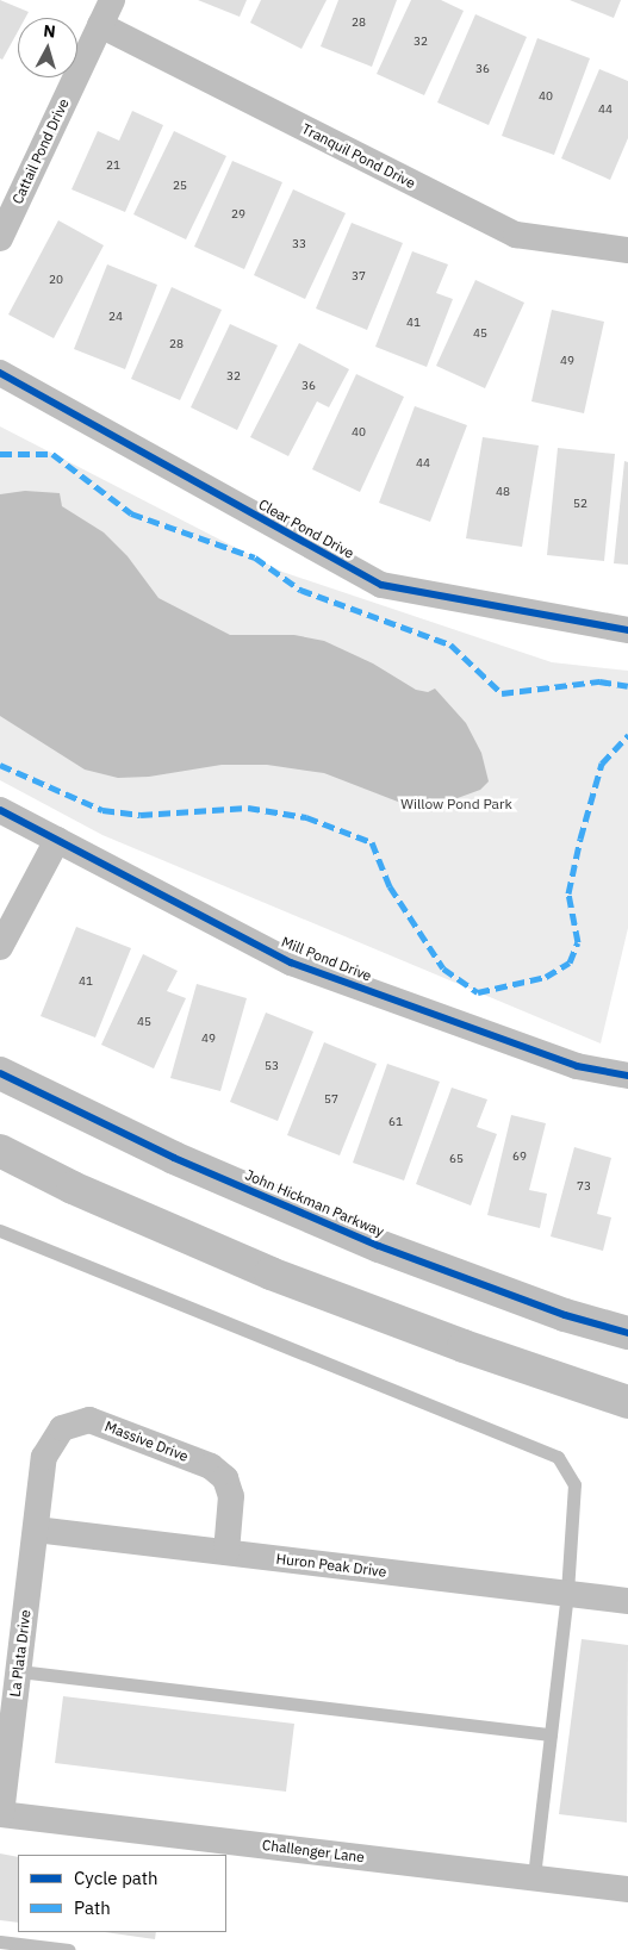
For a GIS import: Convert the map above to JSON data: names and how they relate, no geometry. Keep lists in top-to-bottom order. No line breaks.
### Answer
{"streets":{"street":["Cattail Pond Drive","Tranquil Pond Drive","Clear Pond Drive","Mill Pond Drive","John Hickman Parkway","Massive Drive","Huron Peak Drive","La Plata Drive","Challenger Lane"]},"crossings":[["Cattail Pond Drive","Tranquil Pond Drive"],["Massive Drive","Huron Peak Drive"],["Massive Drive","La Plata Drive"],["Huron Peak Drive","La Plata Drive"],["La Plata Drive","Challenger Lane"]],"parks":["Willow Pond Park"],"house_numbers":["28","32","36","40","44","21","25","29","33","37","20","24","41","45","28","49","32","36","40","44","48","52","41","45","49","53","57","61","69","65","73"],"legend":["Cycle path","Path"],"north":"top"}
